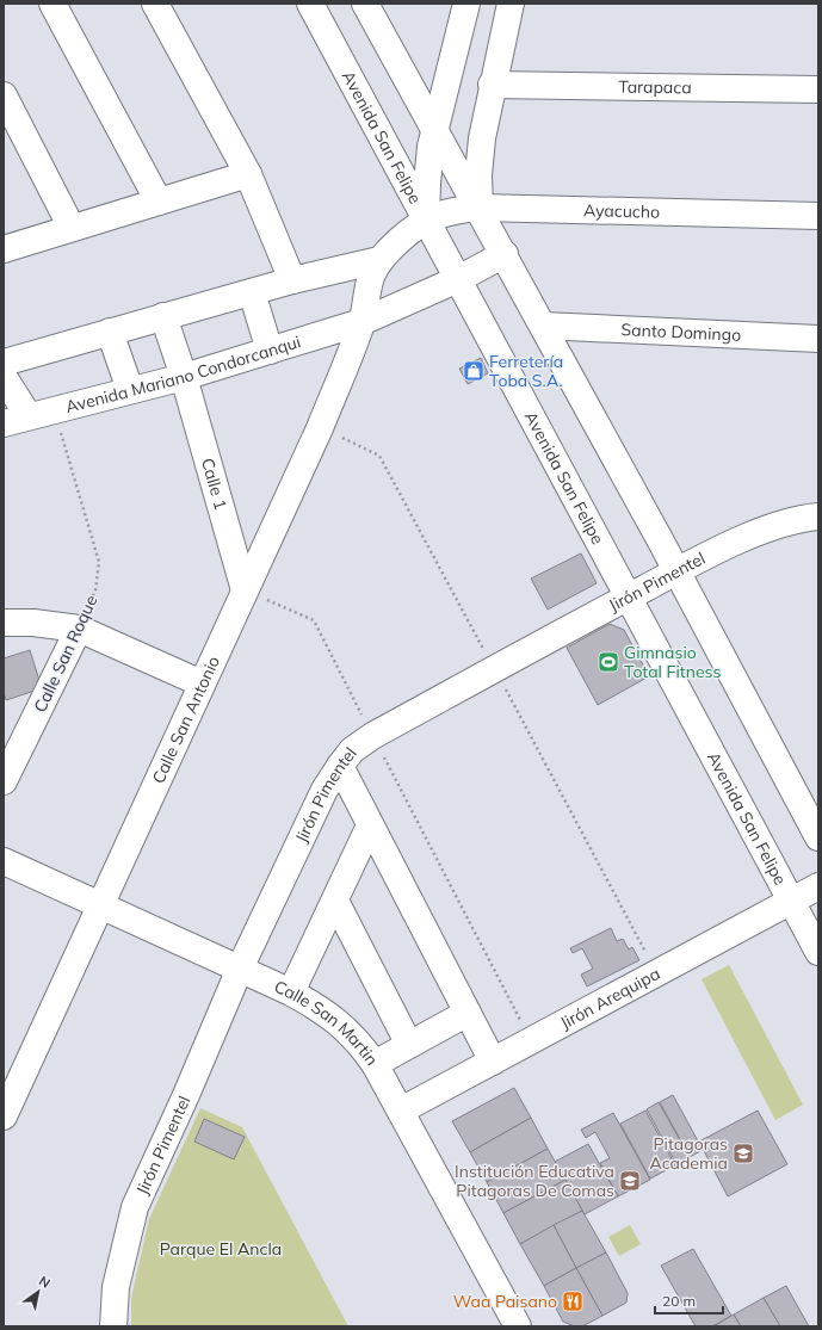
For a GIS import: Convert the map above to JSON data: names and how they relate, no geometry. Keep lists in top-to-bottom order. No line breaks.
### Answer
{"streets":{"street":["Tarapaca","Avenida San Felipe","Ayacucho","Santo Domingo","Avenida Mariano Condorcanqui","Calle 1","Jirón Pimentel","Calle San Roque","Calle San Antonio","Jirón Arequipa","Calle San Martin"]},"crossings":[["Avenida San Felipe","Ayacucho"],["Avenida San Felipe","Avenida Mariano Condorcanqui"],["Avenida San Felipe","Jirón Pimentel"],["Avenida San Felipe","Jirón Arequipa"],["Avenida Mariano Condorcanqui","Calle 1"],["Avenida Mariano Condorcanqui","Calle San Roque"],["Avenida Mariano Condorcanqui","Calle San Antonio"],["Calle 1","Calle San Antonio"],["Jirón Pimentel","Calle San Martin"],["Calle San Antonio","Calle San Martin"],["Jirón Arequipa","Calle San Martin"]],"parks":["Parque El Ancla"],"places":{"shop":["Ferretería Toba S.A."],"sports":["Gimnasio Total Fitness"],"school or university":["Pitagoras Academia","Institución Educativa Pitagoras De Comas"],"restaurant":["Waa Paisano"]},"scale_bar":"20 m","north":"top right"}
